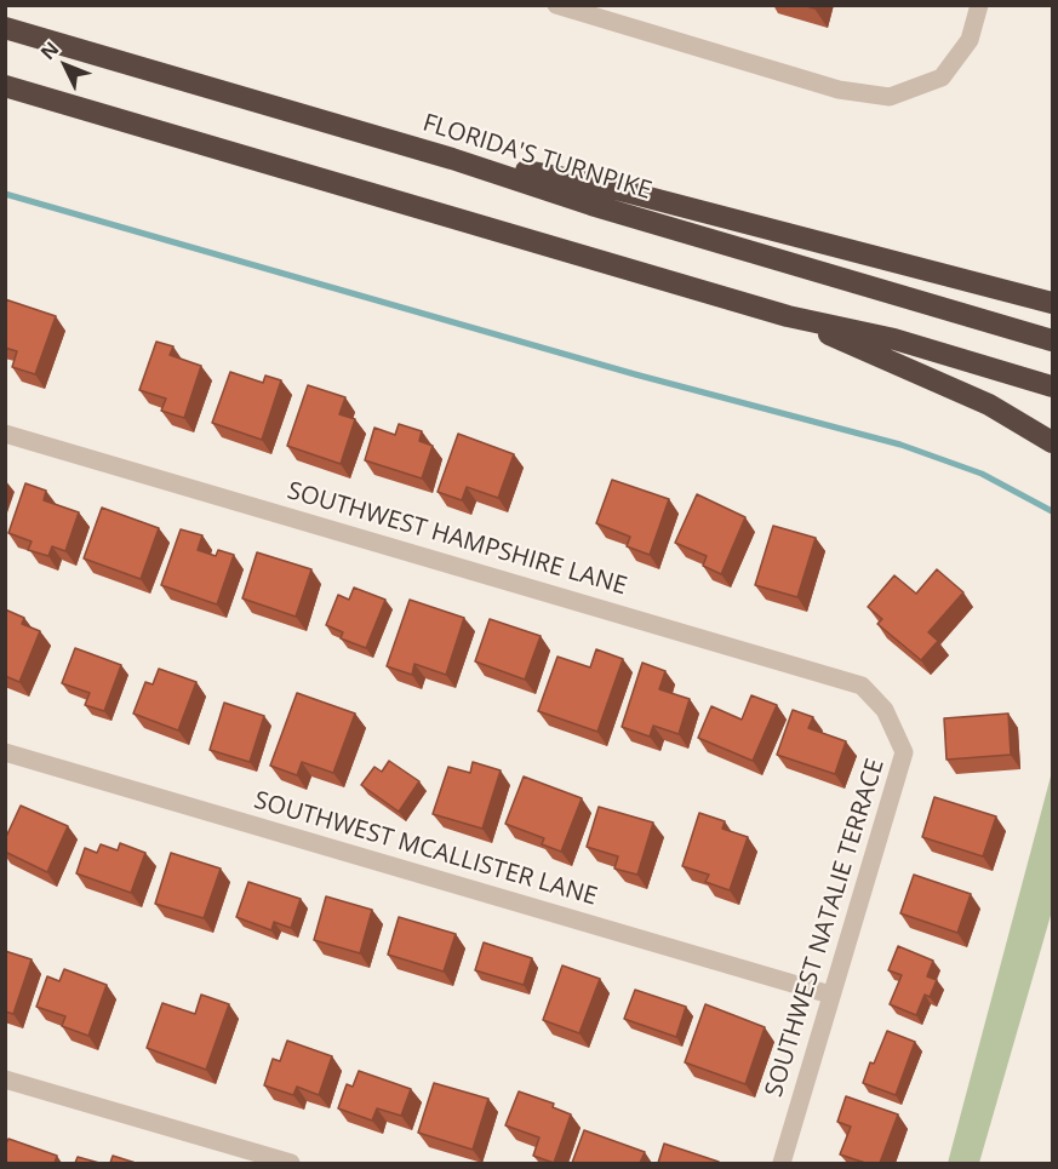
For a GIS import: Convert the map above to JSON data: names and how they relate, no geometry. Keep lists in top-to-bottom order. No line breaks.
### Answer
{"streets":{"highway":["FLORIDA'S TURNPIKE"],"street":["SOUTHWEST HAMPSHIRE LANE","SOUTHWEST MCALLISTER LANE","SOUTHWEST NATALIE TERRACE"]},"crossings":[["SOUTHWEST HAMPSHIRE LANE","SOUTHWEST NATALIE TERRACE"],["SOUTHWEST MCALLISTER LANE","SOUTHWEST NATALIE TERRACE"]],"north":"top left"}
